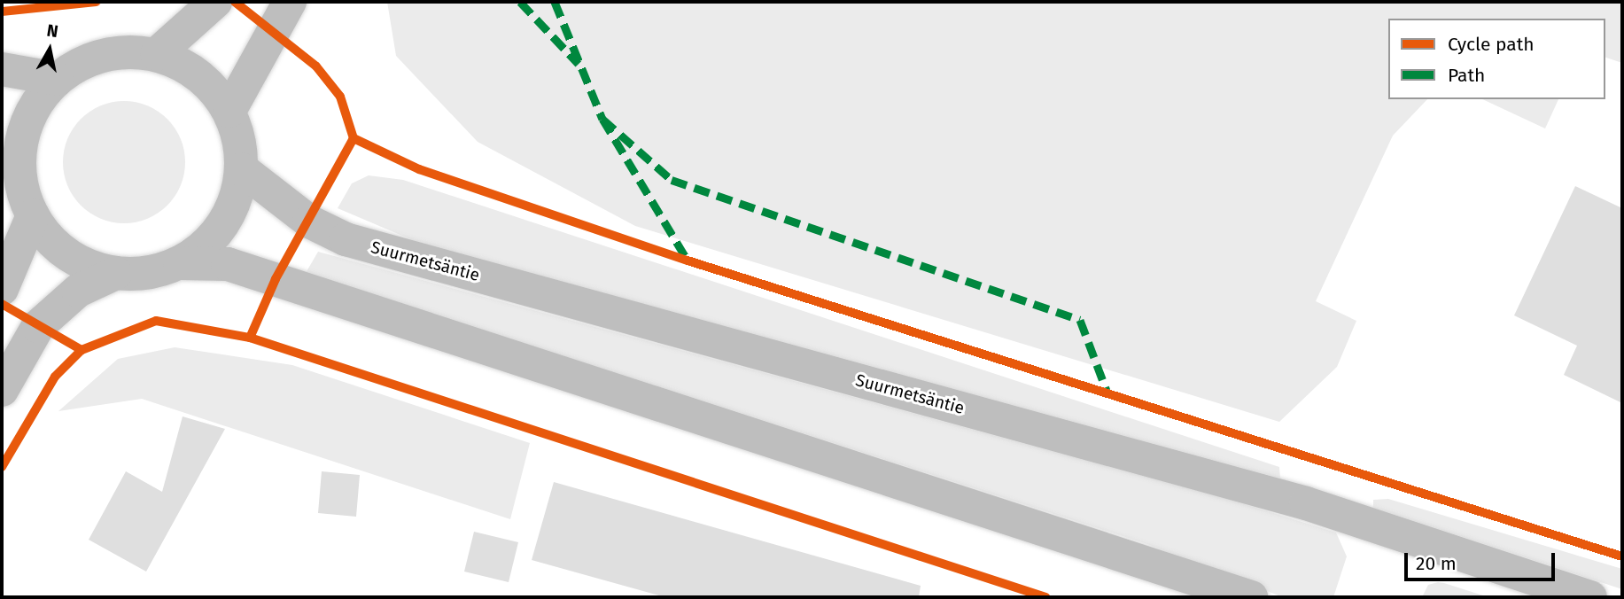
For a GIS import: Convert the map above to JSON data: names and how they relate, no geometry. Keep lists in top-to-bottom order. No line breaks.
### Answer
{"streets":{"main road":["Suurmetsäntie"]},"legend":["Cycle path","Path"],"scale_bar":"20 m","north":"top"}
